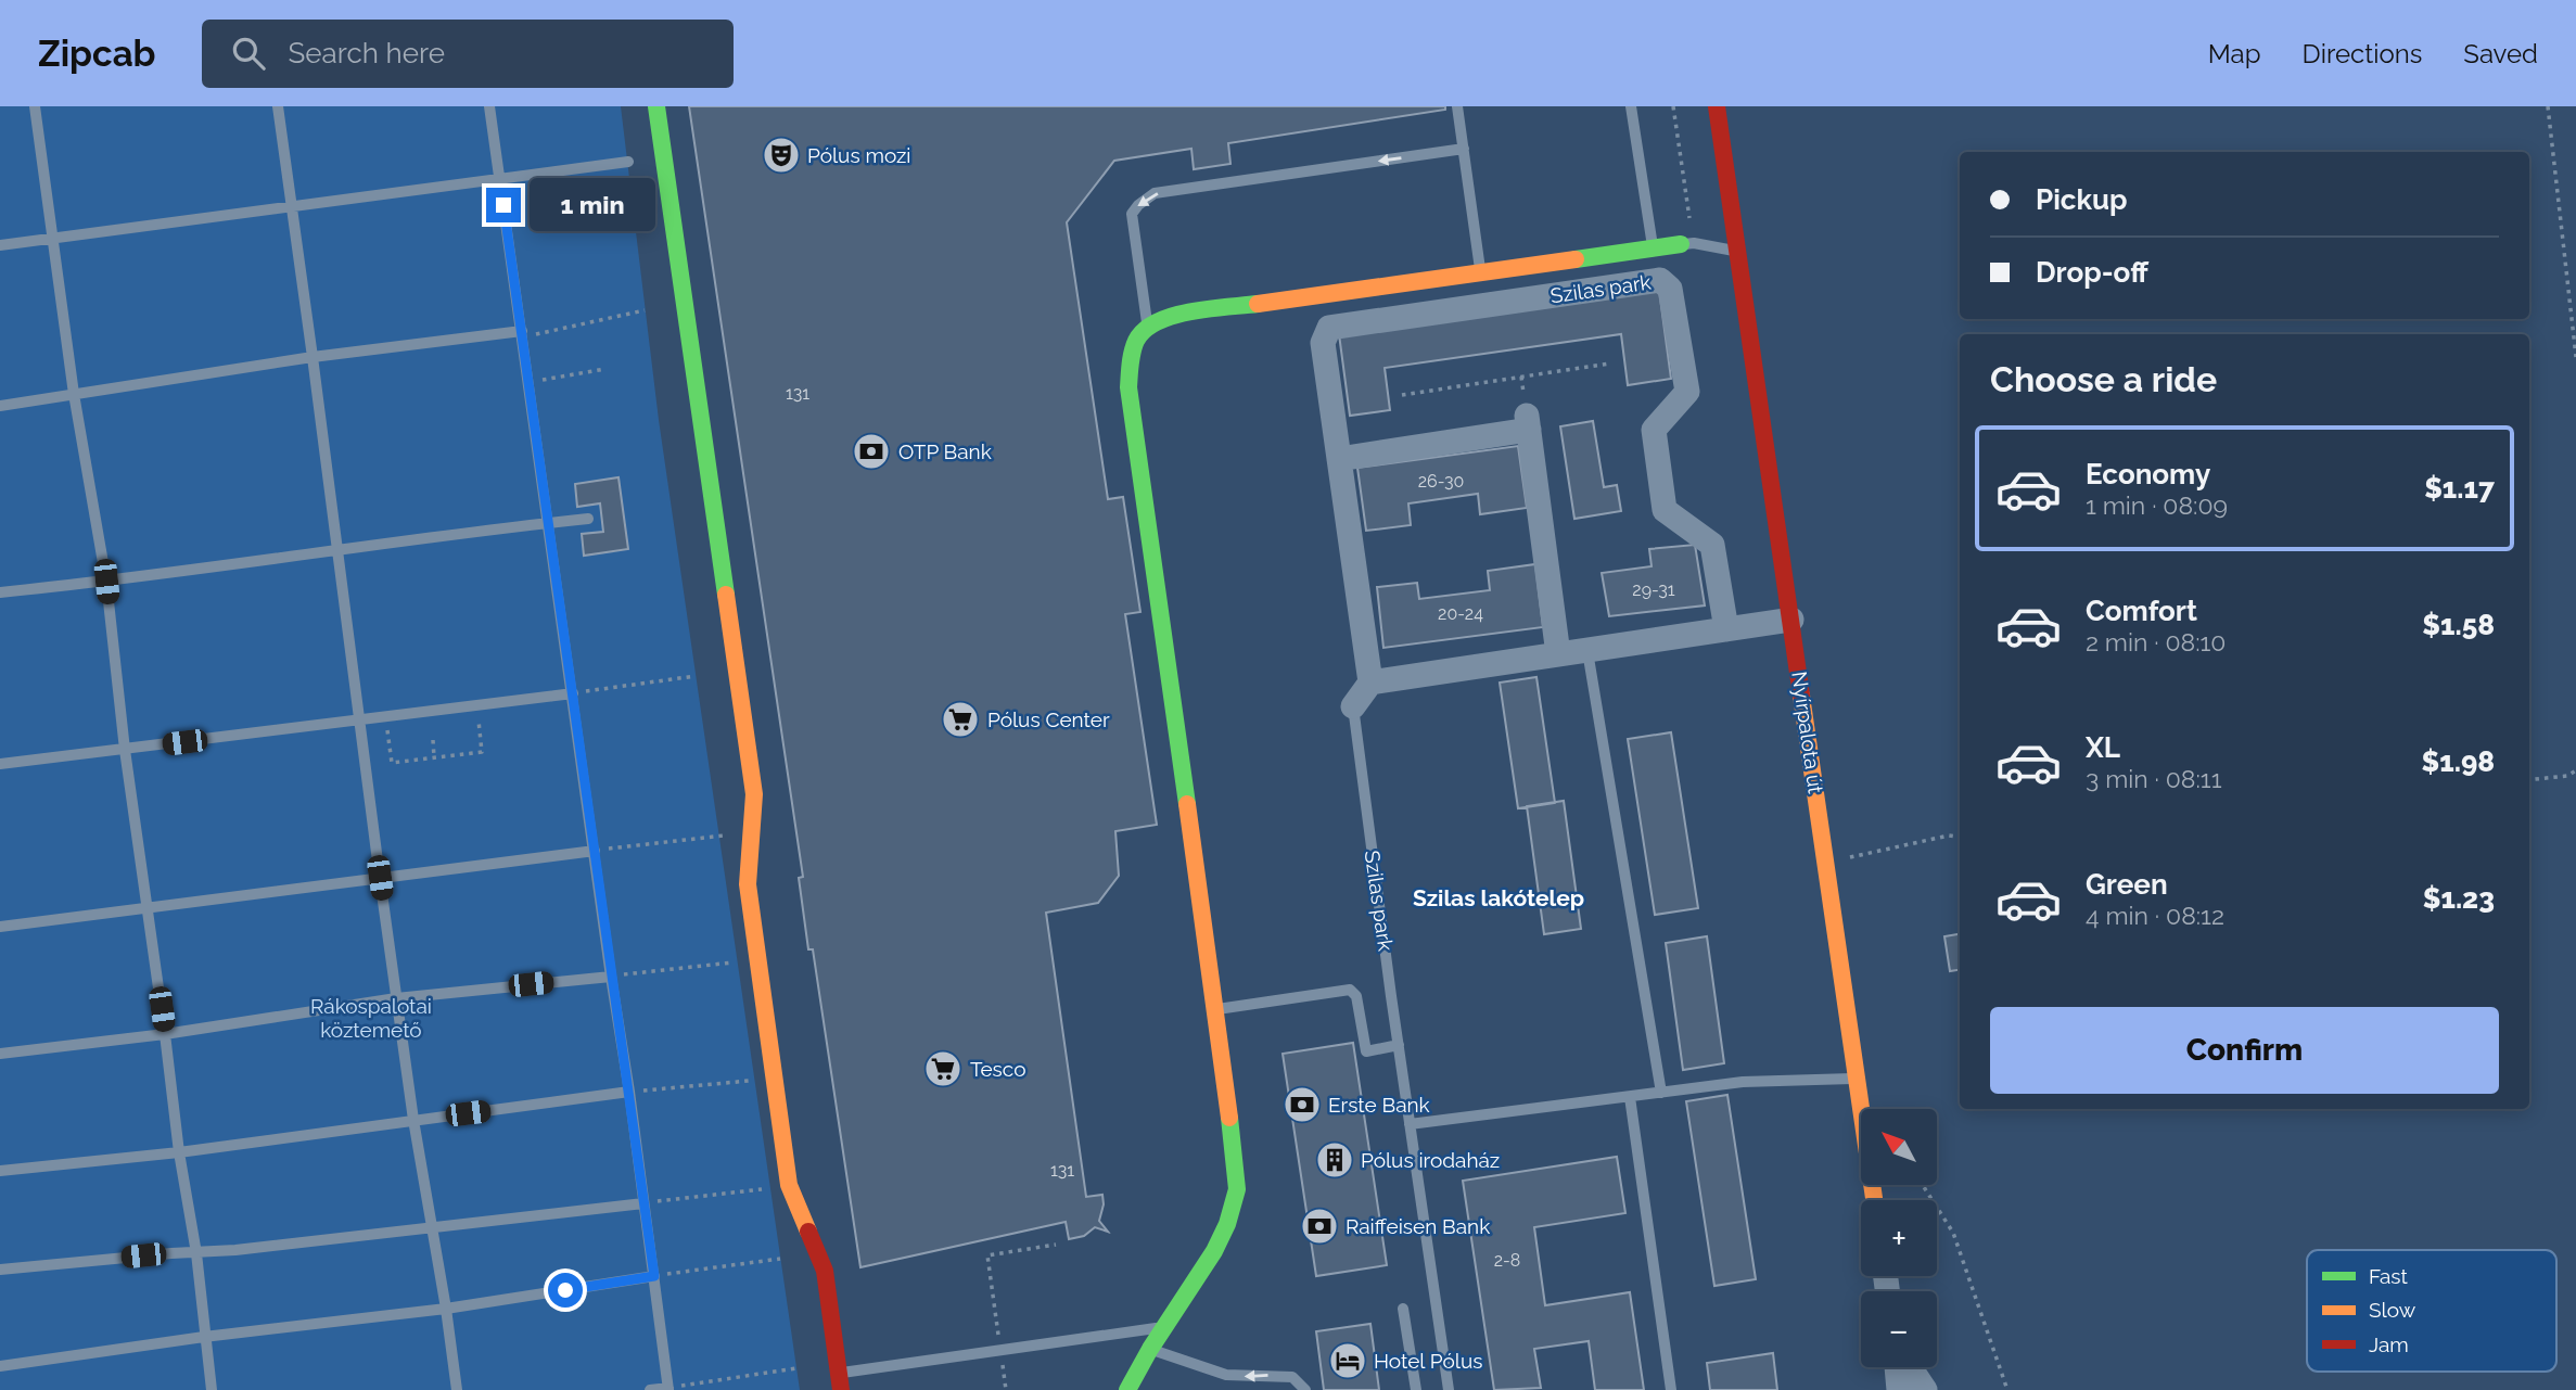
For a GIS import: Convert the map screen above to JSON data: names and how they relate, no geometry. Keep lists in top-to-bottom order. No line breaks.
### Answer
{"streets":{"street":["Szilas park","Nyírpalota út"]},"districts":["Szilas lakótelep"],"parks":["Rákospalotai köztemető"],"places":{"theatre":["Pólus mozi"],"bank":["OTP Bank","Erste Bank","Raiffeisen Bank"],"supermarket":["Pólus Center","Tesco"],"building":["Pólus irodaház"],"hotel":["Hotel Pólus"]},"house_numbers":["131","26-30","29-31","20-24","131","2-8"],"legend":["Fast","Slow","Jam"],"north":"top left","page":{"header":"Zipcab","search":"Search here","nav":["Map","Directions","Saved"],"banner":["Pickup","Drop-off"],"bubble":"1 min","heading":"Choose a ride","list":[{"name":"Economy","note":"1 min · 08:09","value":"$1.17"},{"name":"Comfort","note":"2 min · 08:10","value":"$1.58"},{"name":"XL","note":"3 min · 08:11","value":"$1.98"},{"name":"Green","note":"4 min · 08:12","value":"$1.23"}],"buttons":"Confirm","map_buttons":["+","−"]}}
